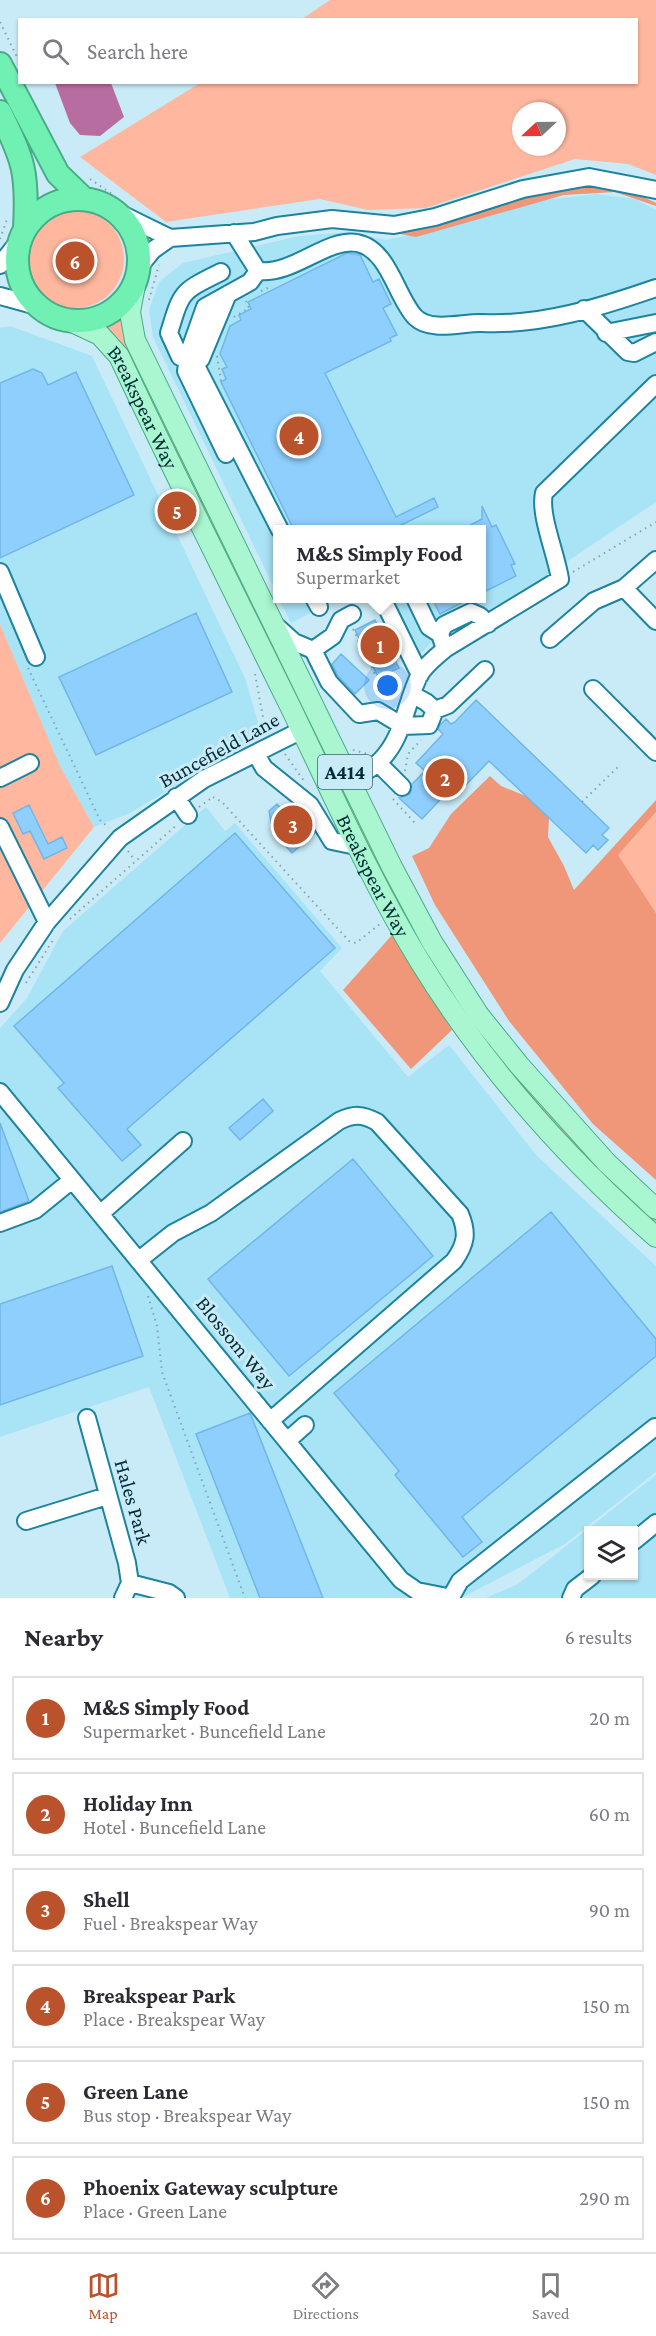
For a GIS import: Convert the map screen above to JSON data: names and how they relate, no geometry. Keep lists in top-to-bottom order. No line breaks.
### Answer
{"streets":{"main road":["Breakspear Way","A414"],"street":["Buncefield Lane","Blossom Way","Hales Park"]},"crossings":[["Breakspear Way","Buncefield Lane"]],"north":"left","page":{"search":"Search here","pins":["6","4","5","1","2","3"],"popup":["M&S Simply Food","Supermarket"],"heading":["Nearby","6 results"],"list":[{"mark":"1","name":"M&S Simply Food","note":"Supermarket · Buncefield Lane","value":"20 m"},{"mark":"2","name":"Holiday Inn","note":"Hotel · Buncefield Lane","value":"60 m"},{"mark":"3","name":"Shell","note":"Fuel · Breakspear Way","value":"90 m"},{"mark":"4","name":"Breakspear Park","note":"Place · Breakspear Way","value":"150 m"},{"mark":"5","name":"Green Lane","note":"Bus stop · Breakspear Way","value":"150 m"},{"mark":"6","name":"Phoenix Gateway sculpture","note":"Place · Green Lane","value":"290 m"}],"nav":["Map","Directions","Saved"]}}
